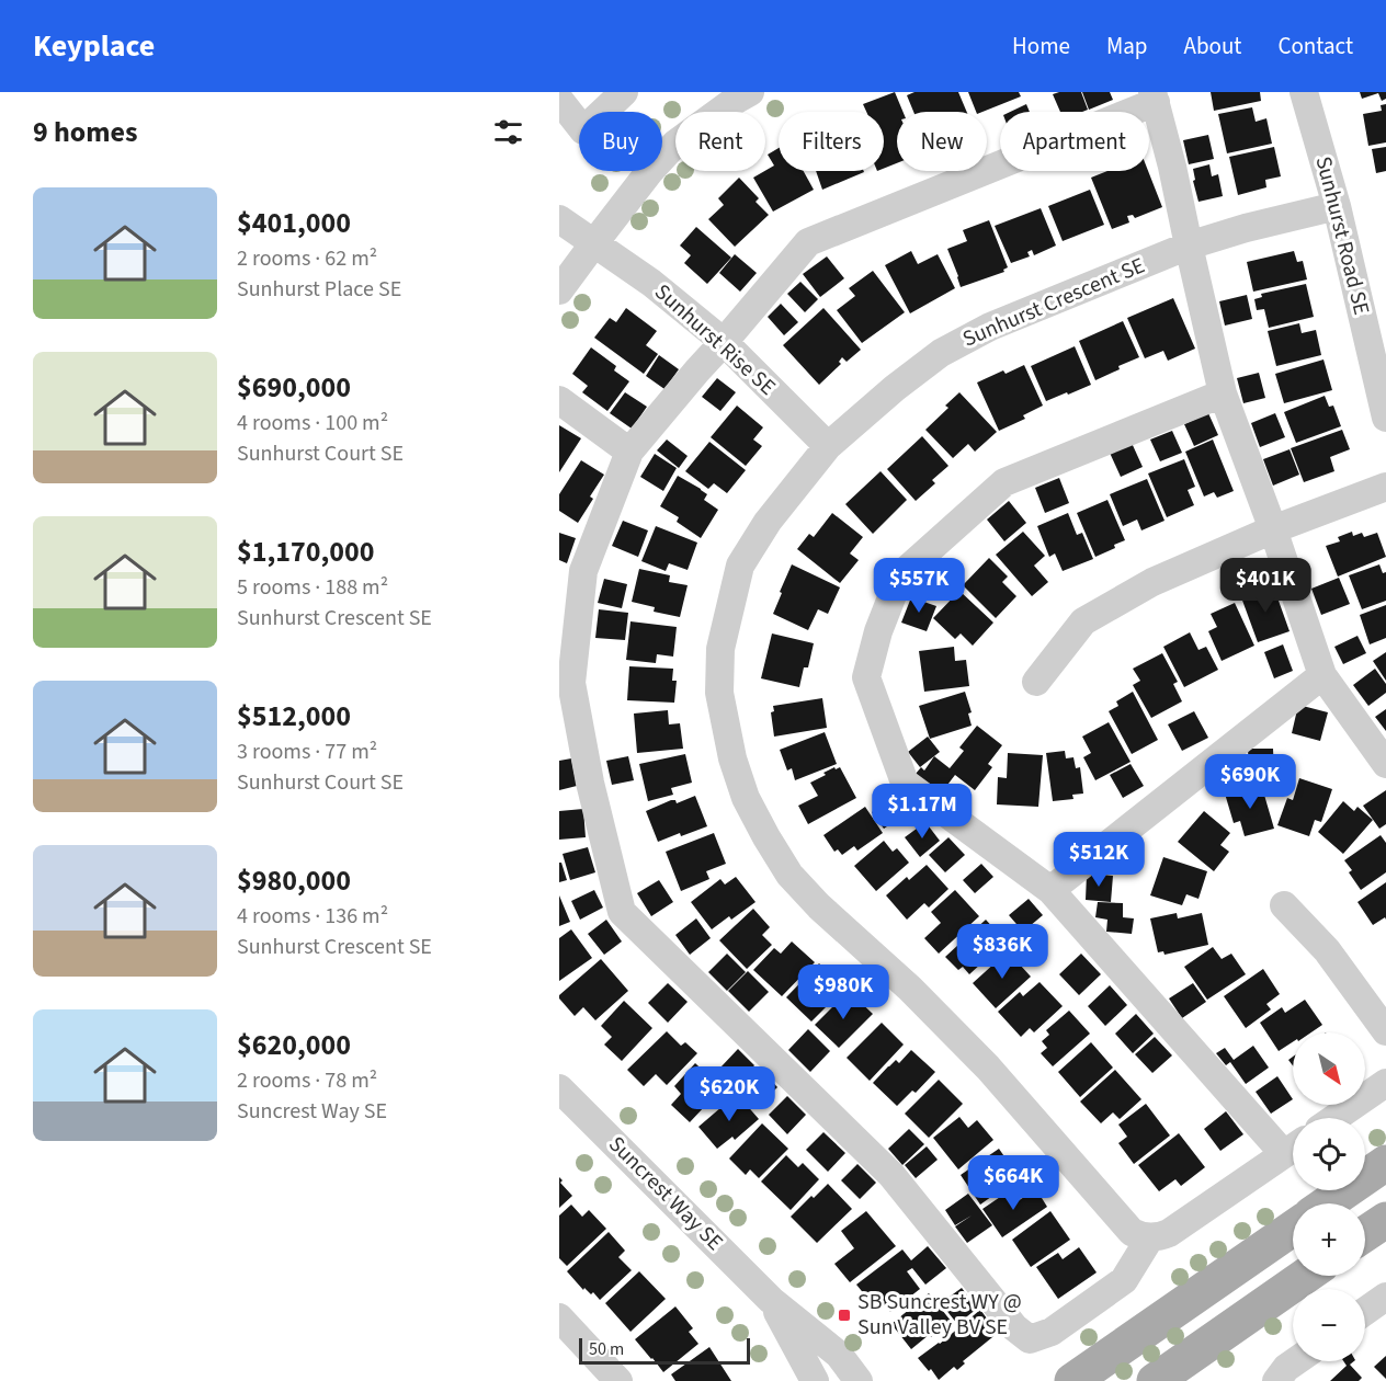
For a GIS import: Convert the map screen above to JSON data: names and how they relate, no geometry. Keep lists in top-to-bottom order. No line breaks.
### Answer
{"streets":{"street":["Sunhurst Road SE","Sunhurst Crescent SE","Sunhurst Rise SE","Suncrest Way SE"]},"crossings":[["Sunhurst Road SE","Sunhurst Crescent SE"],["Sunhurst Crescent SE","Sunhurst Rise SE"]],"places":{"transit":["SB Suncrest WY @ Sun Valley BV SE"]},"scale_bar":"50 m","north":"bottom right","page":{"header":"Keyplace","nav":["Home","Map","About","Contact"],"heading":"9 homes","chip":["Buy","Rent","Filters","New","Apartment"],"list":[{"name":"$401,000","note":"2 rooms · 62 m² · Sunhurst Place SE"},{"name":"$690,000","note":"4 rooms · 100 m² · Sunhurst Court SE"},{"name":"$1,170,000","note":"5 rooms · 188 m² · Sunhurst Crescent SE"},{"name":"$512,000","note":"3 rooms · 77 m² · Sunhurst Court SE"},{"name":"$980,000","note":"4 rooms · 136 m² · Sunhurst Crescent SE"},{"name":"$620,000","note":"2 rooms · 78 m² · Suncrest Way SE"}],"price":["$557K","$401K","$690K","$1.17M","$512K","$836K","$980K","$620K","$664K"],"map_buttons":["+","−"],"scale":"50 m"}}
